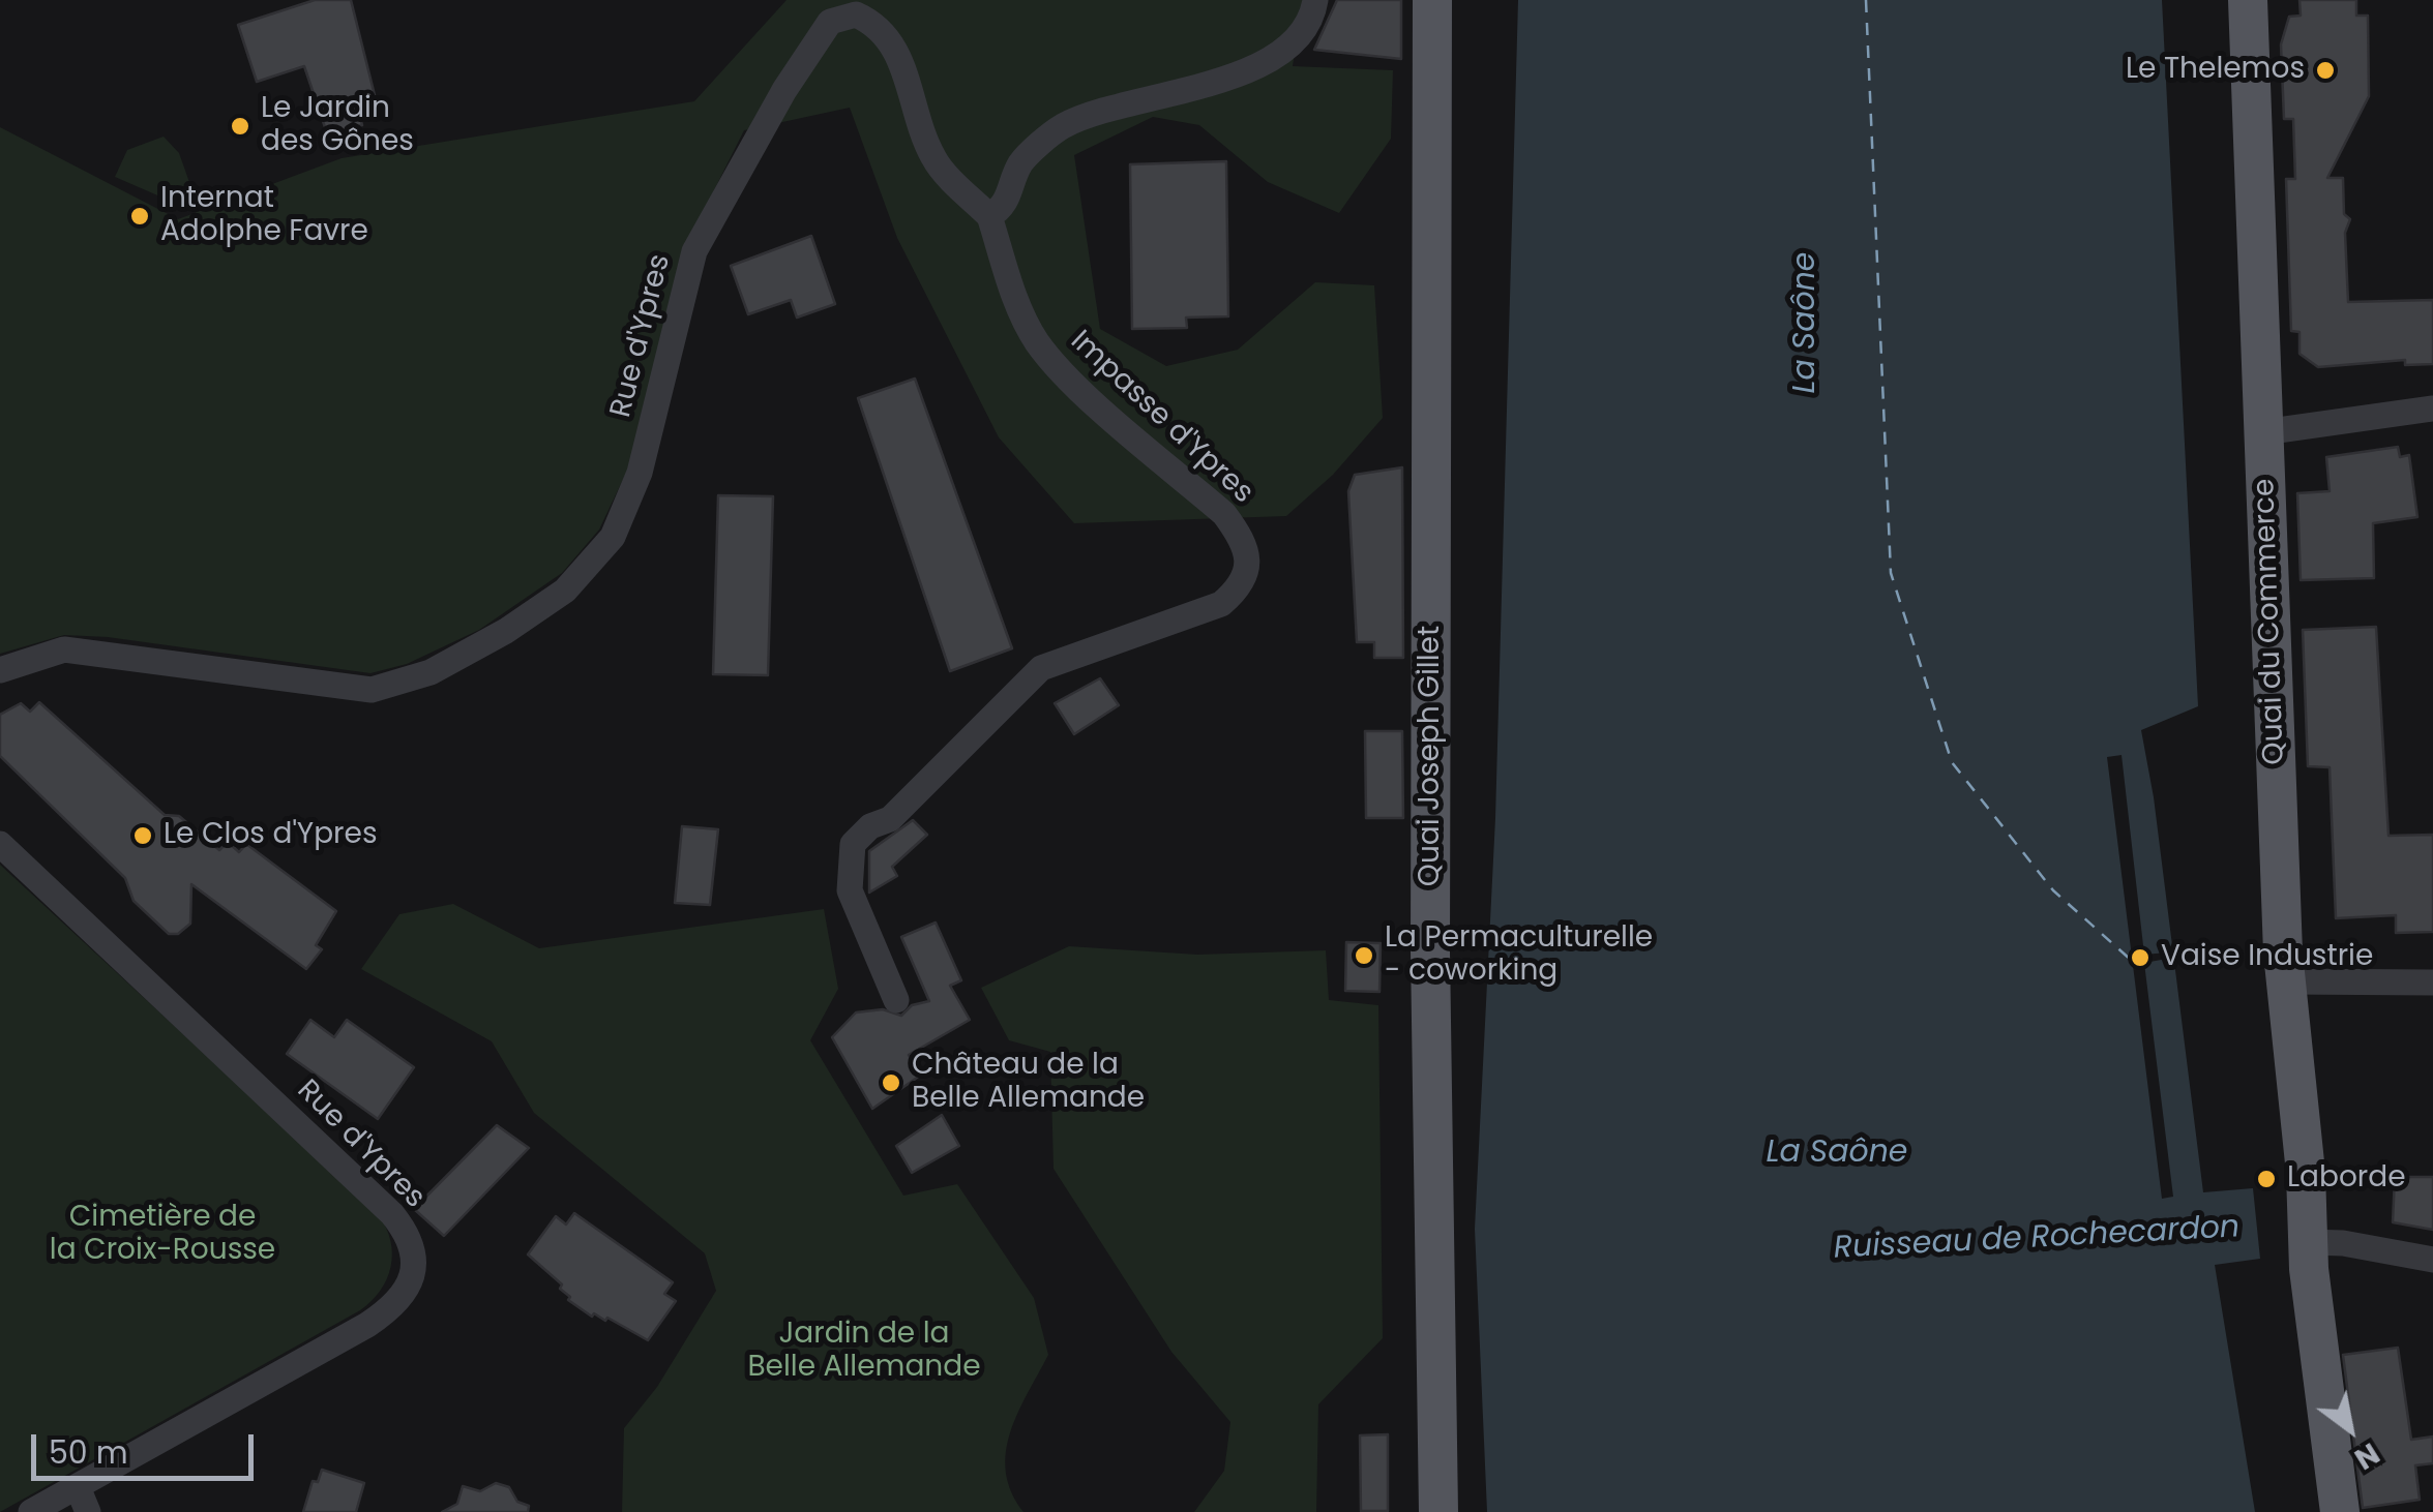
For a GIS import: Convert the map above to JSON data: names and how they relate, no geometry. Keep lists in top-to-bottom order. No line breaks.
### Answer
{"streets":{"main road":["Quai du Commerce","Quai Joseph Gillet"],"street":["Rue d'Ypres","Impasse d'Ypres"]},"crossings":[["Rue d'Ypres","Impasse d'Ypres"]],"water":["La Saône","Ruisseau de Rochecardon"],"parks":["Cimetière de la Croix-Rousse","Jardin de la Belle Allemande"],"places":["Le Thelemos","Le Jardin des Gônes","Internat Adolphe Favre","Le Clos d'Ypres","La Permaculturelle - coworking","Vaise Industrie","Château de la Belle Allemande","Laborde"],"scale_bar":"50 m","north":"bottom right"}
